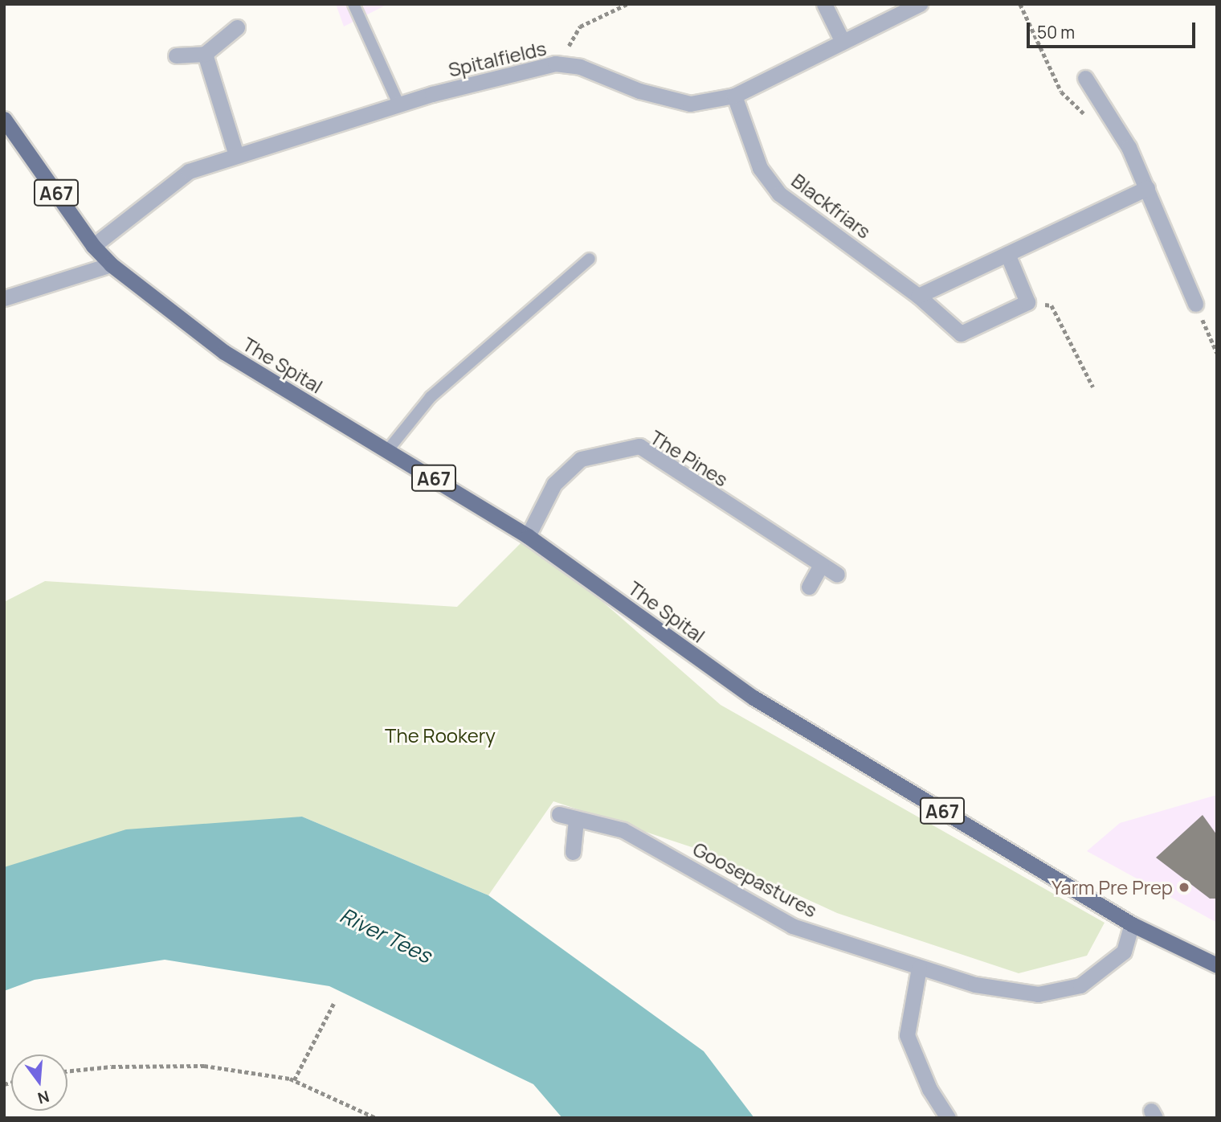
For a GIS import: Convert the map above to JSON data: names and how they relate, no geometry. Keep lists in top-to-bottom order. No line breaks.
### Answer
{"streets":{"main road":["A67","The Spital"],"street":["Spitalfields","Blackfriars","The Pines","Goosepastures"]},"crossings":[["Spitalfields","A67"],["Spitalfields","Blackfriars"],["A67","The Spital"],["The Spital","The Pines"],["The Spital","Goosepastures"]],"water":["River Tees"],"parks":["The Rookery"],"places":["Yarm Pre Prep"],"scale_bar":"50 m","north":"bottom"}
